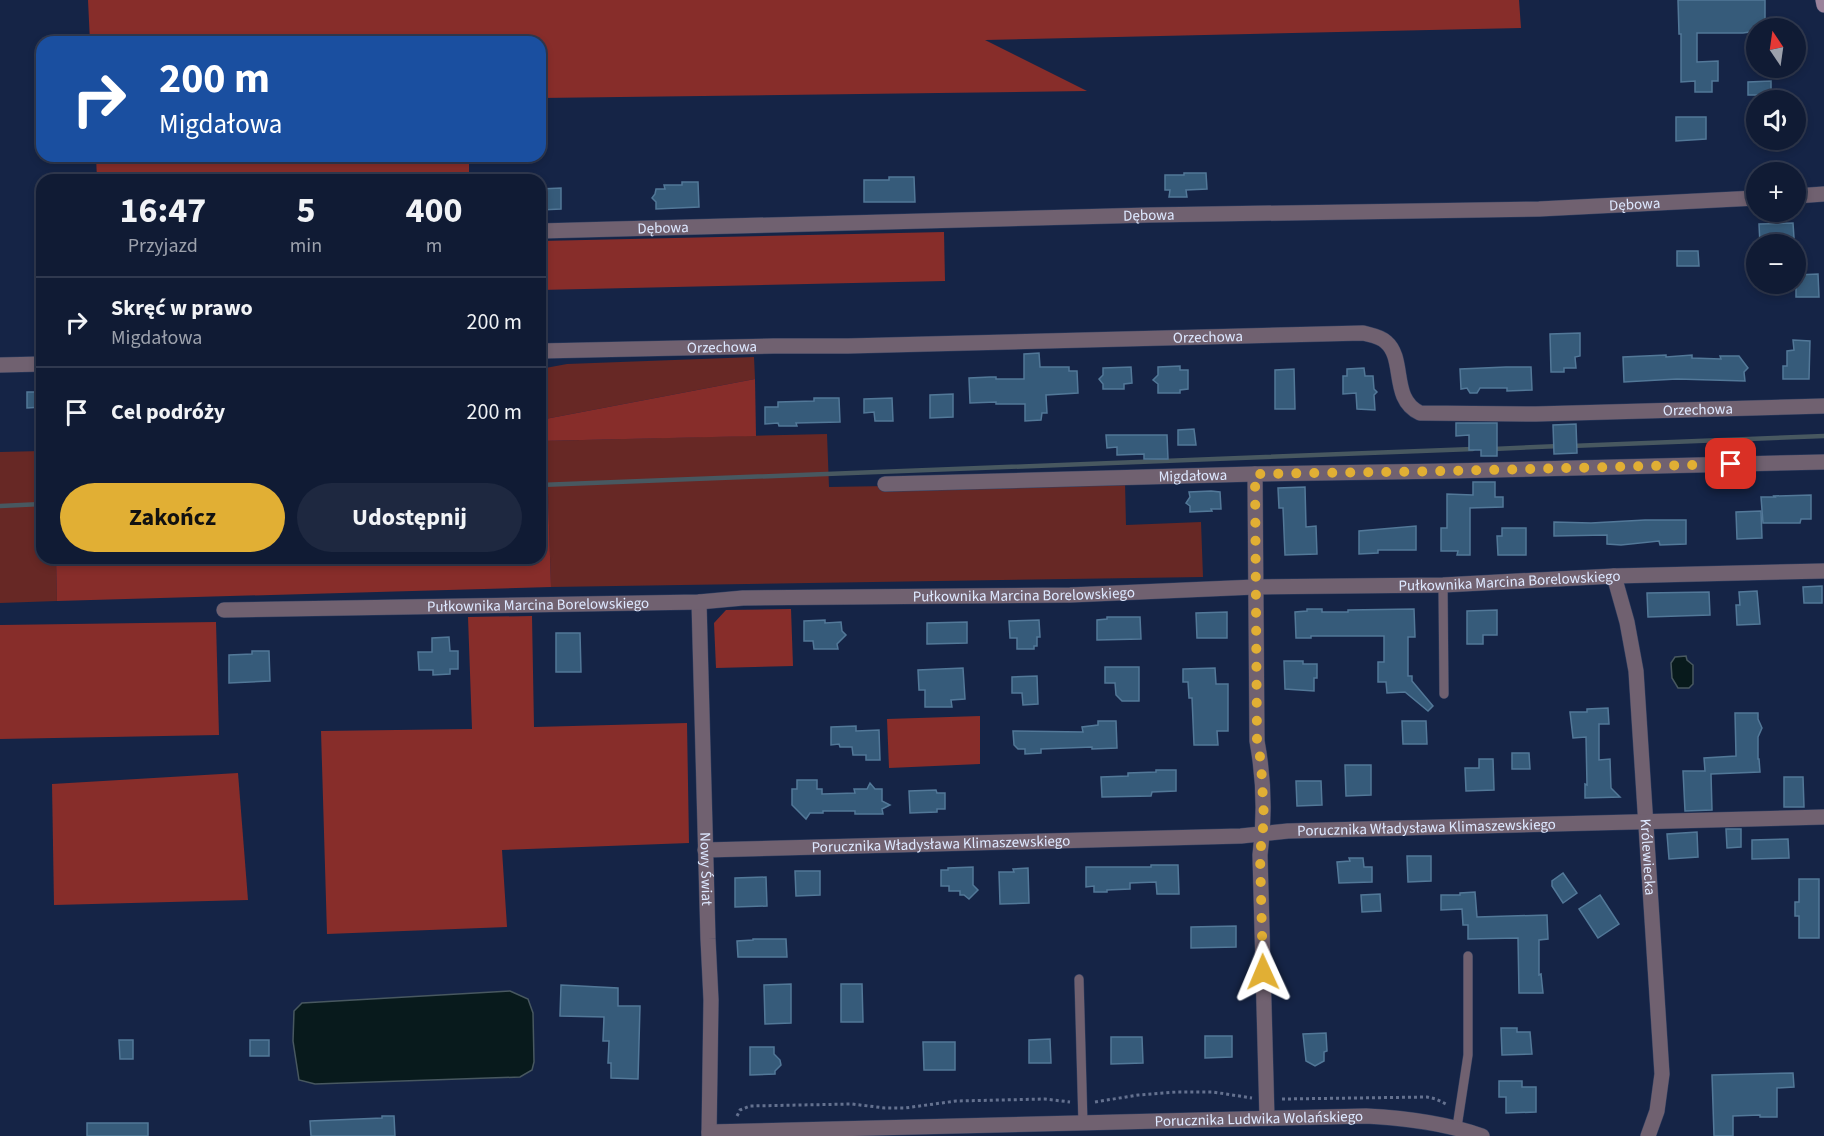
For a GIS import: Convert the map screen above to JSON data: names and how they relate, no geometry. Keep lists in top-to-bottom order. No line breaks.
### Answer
{"streets":{"street":["Dębowa","Orzechowa","Migdałowa","Pułkownika Marcina Borelowskiego","Porucznika Władysława Klimaszewskiego","Królewiecka","Nowy Świat","Porucznika Ludwika Wolańskiego"]},"crossings":[["Pułkownika Marcina Borelowskiego","Królewiecka"],["Pułkownika Marcina Borelowskiego","Nowy Świat"],["Porucznika Władysława Klimaszewskiego","Królewiecka"],["Porucznika Władysława Klimaszewskiego","Nowy Świat"],["Nowy Świat","Porucznika Ludwika Wolańskiego"]],"north":"top","page":{"map_buttons":["+","−"],"turn":["200 m","Migdałowa"],"eta":["16:47","Przyjazd","5","min","400","m"],"list":[{"name":"Skręć w prawo","note":"Migdałowa","value":"200 m"},{"name":"Cel podróży","value":"200 m"}],"buttons":["Zakończ","Udostępnij"]}}
